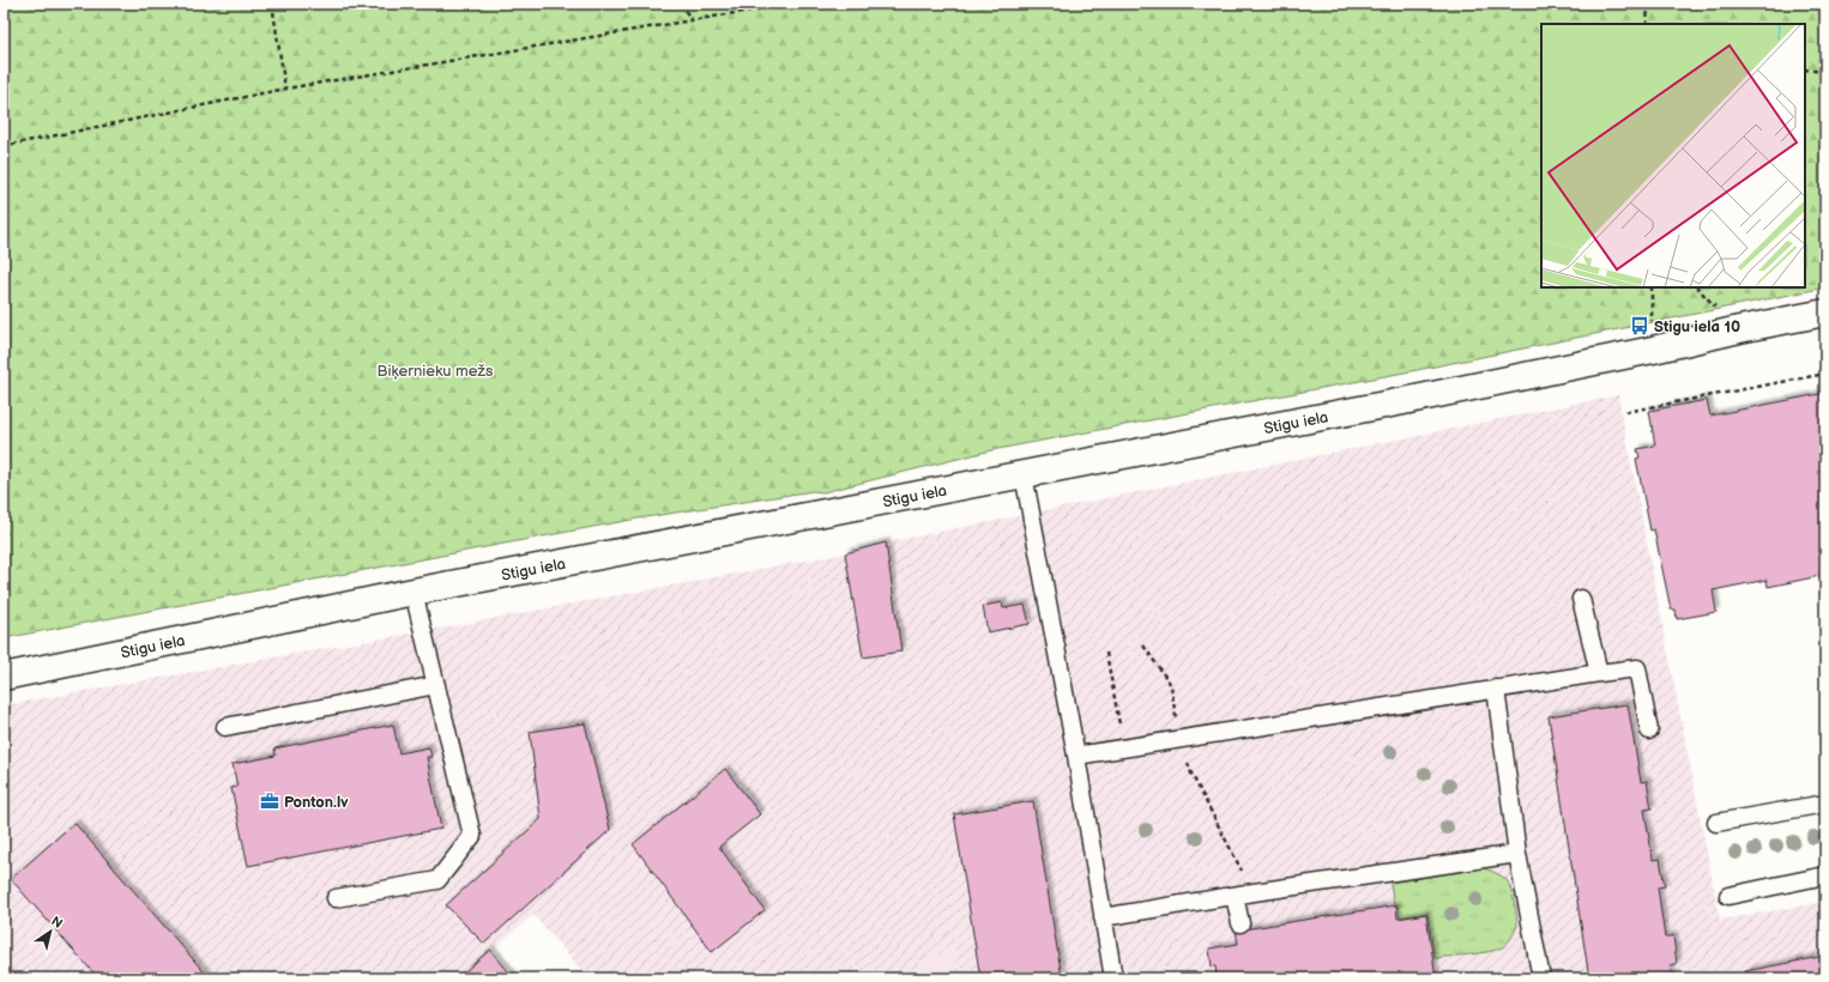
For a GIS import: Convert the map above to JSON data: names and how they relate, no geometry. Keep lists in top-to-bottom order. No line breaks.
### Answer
{"streets":{"street":["Stigu iela"]},"parks":["Biķernieku mežs"],"places":{"bus stop":["Stigu iela 10"],"office":["Ponton.lv"]},"north":"top right"}
